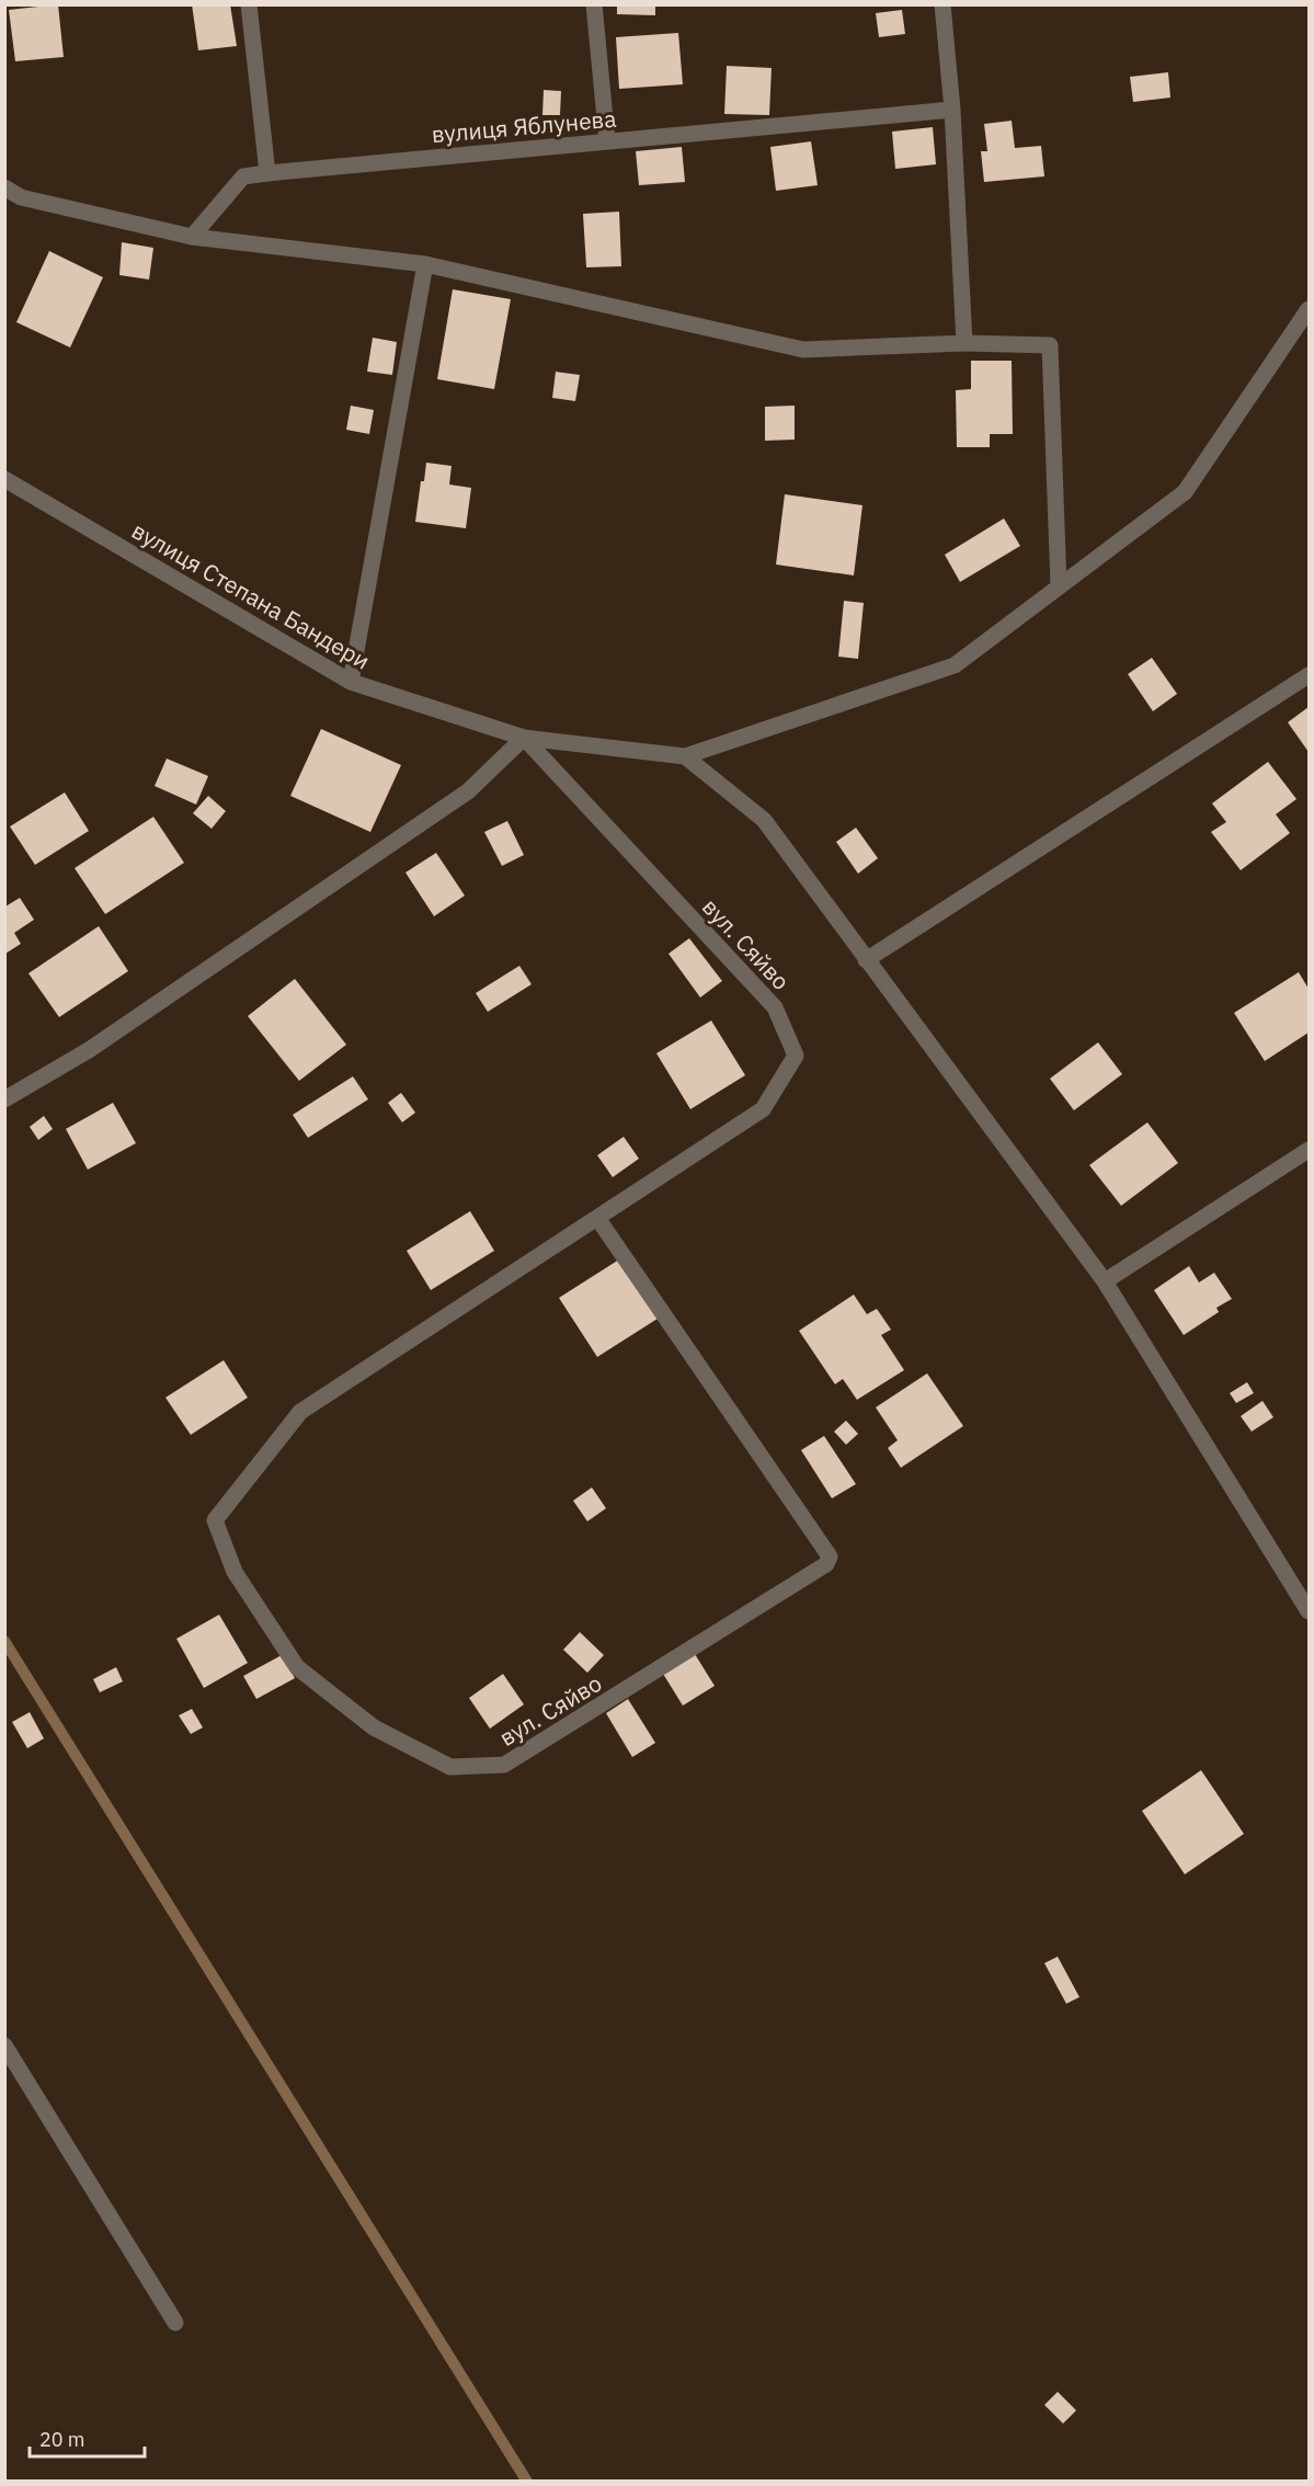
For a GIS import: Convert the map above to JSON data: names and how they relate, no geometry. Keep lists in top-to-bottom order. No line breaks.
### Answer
{"streets":{"street":["вулиця Яблунева","вулиця Степана Бандери","вул. Сяйво"]},"crossings":[["вулиця Степана Бандери","вул. Сяйво"]],"scale_bar":"20 m"}
